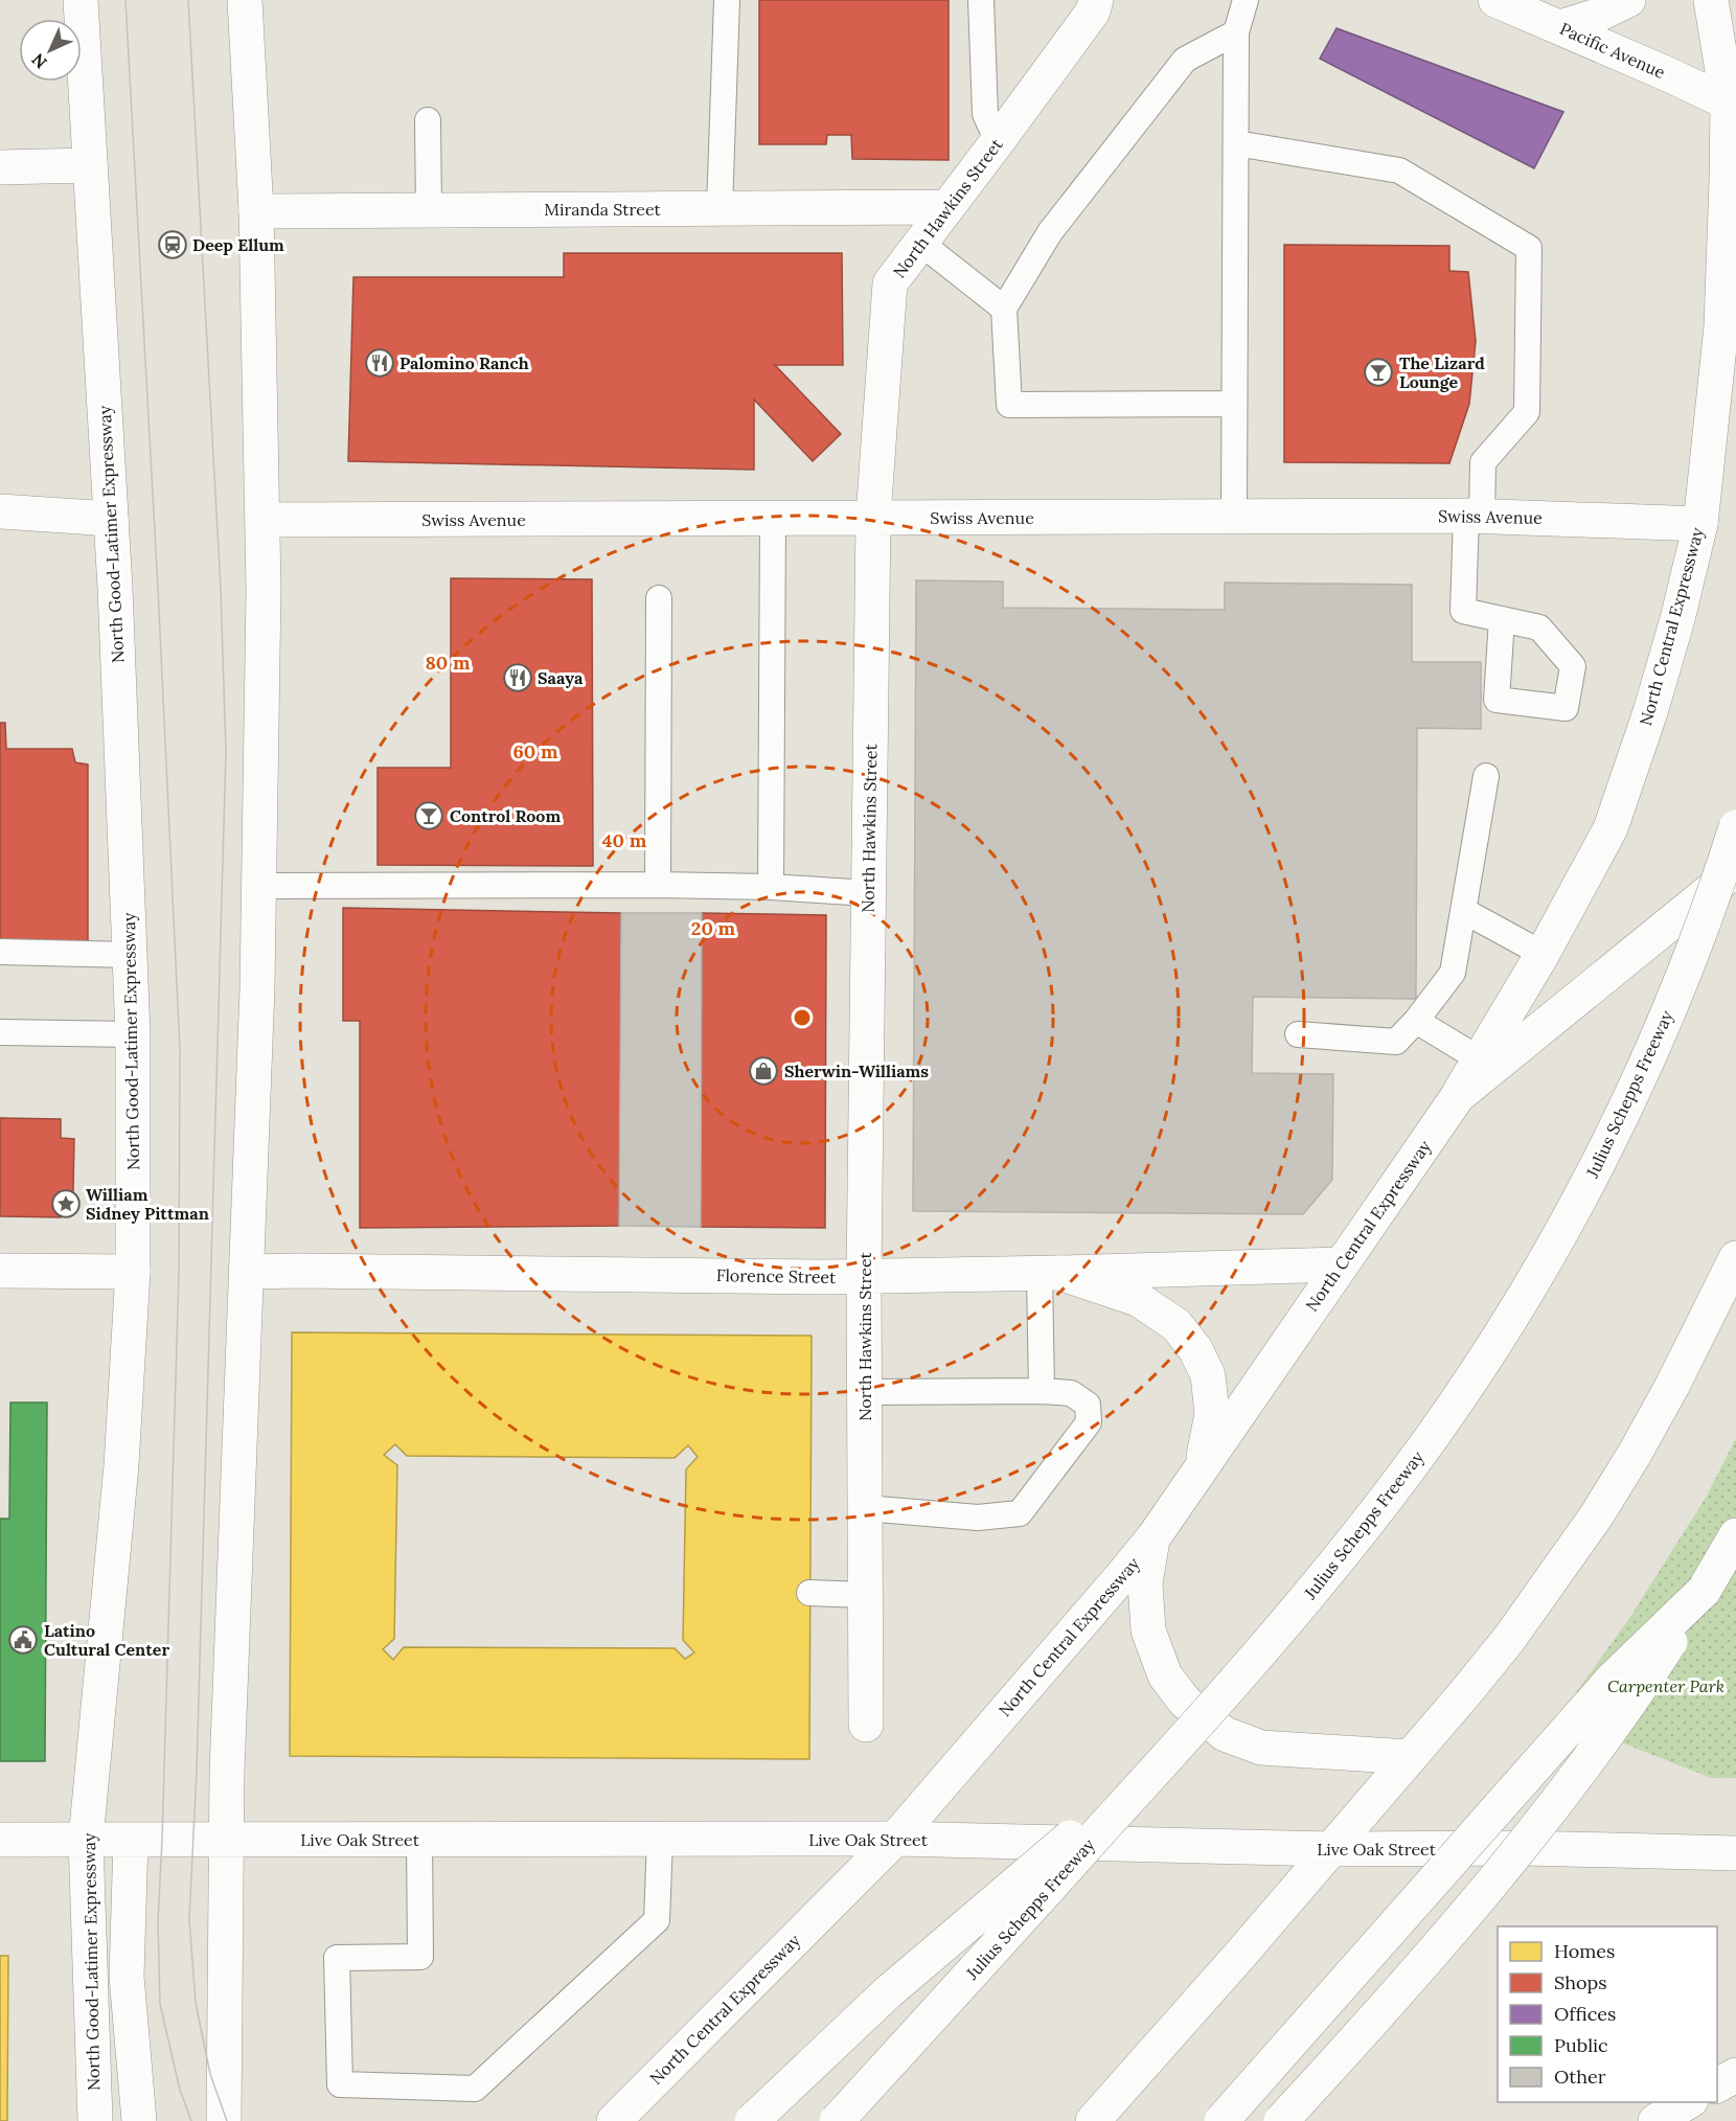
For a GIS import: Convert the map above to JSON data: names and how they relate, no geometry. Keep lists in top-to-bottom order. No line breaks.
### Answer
{"streets":{"main road":["Pacific Avenue","North Hawkins Street","Miranda Street","Swiss Avenue","North Good-Latimer Expressway","North Central Expressway","Julius Schepps Freeway","Florence Street","Live Oak Street"]},"crossings":[["Pacific Avenue","North Central Expressway"],["North Hawkins Street","Miranda Street"],["North Hawkins Street","Swiss Avenue"],["North Hawkins Street","Florence Street"],["Swiss Avenue","North Central Expressway"],["North Good-Latimer Expressway","Live Oak Street"],["North Central Expressway","Florence Street"],["North Central Expressway","Live Oak Street"]],"parks":["Carpenter Park"],"places":{"station":["Deep Ellum"],"restaurant":["Palomino Ranch","Saaya"],"bar":["The Lizard Lounge","Control Room"],"shop":["Sherwin-Williams"],"place":["William Sidney Pittman"],"public building":["Latino Cultural Center"]},"legend":["Homes","Shops","Offices","Public","Other"],"north":"bottom left","rings":["80 m","60 m","40 m","20 m"]}
